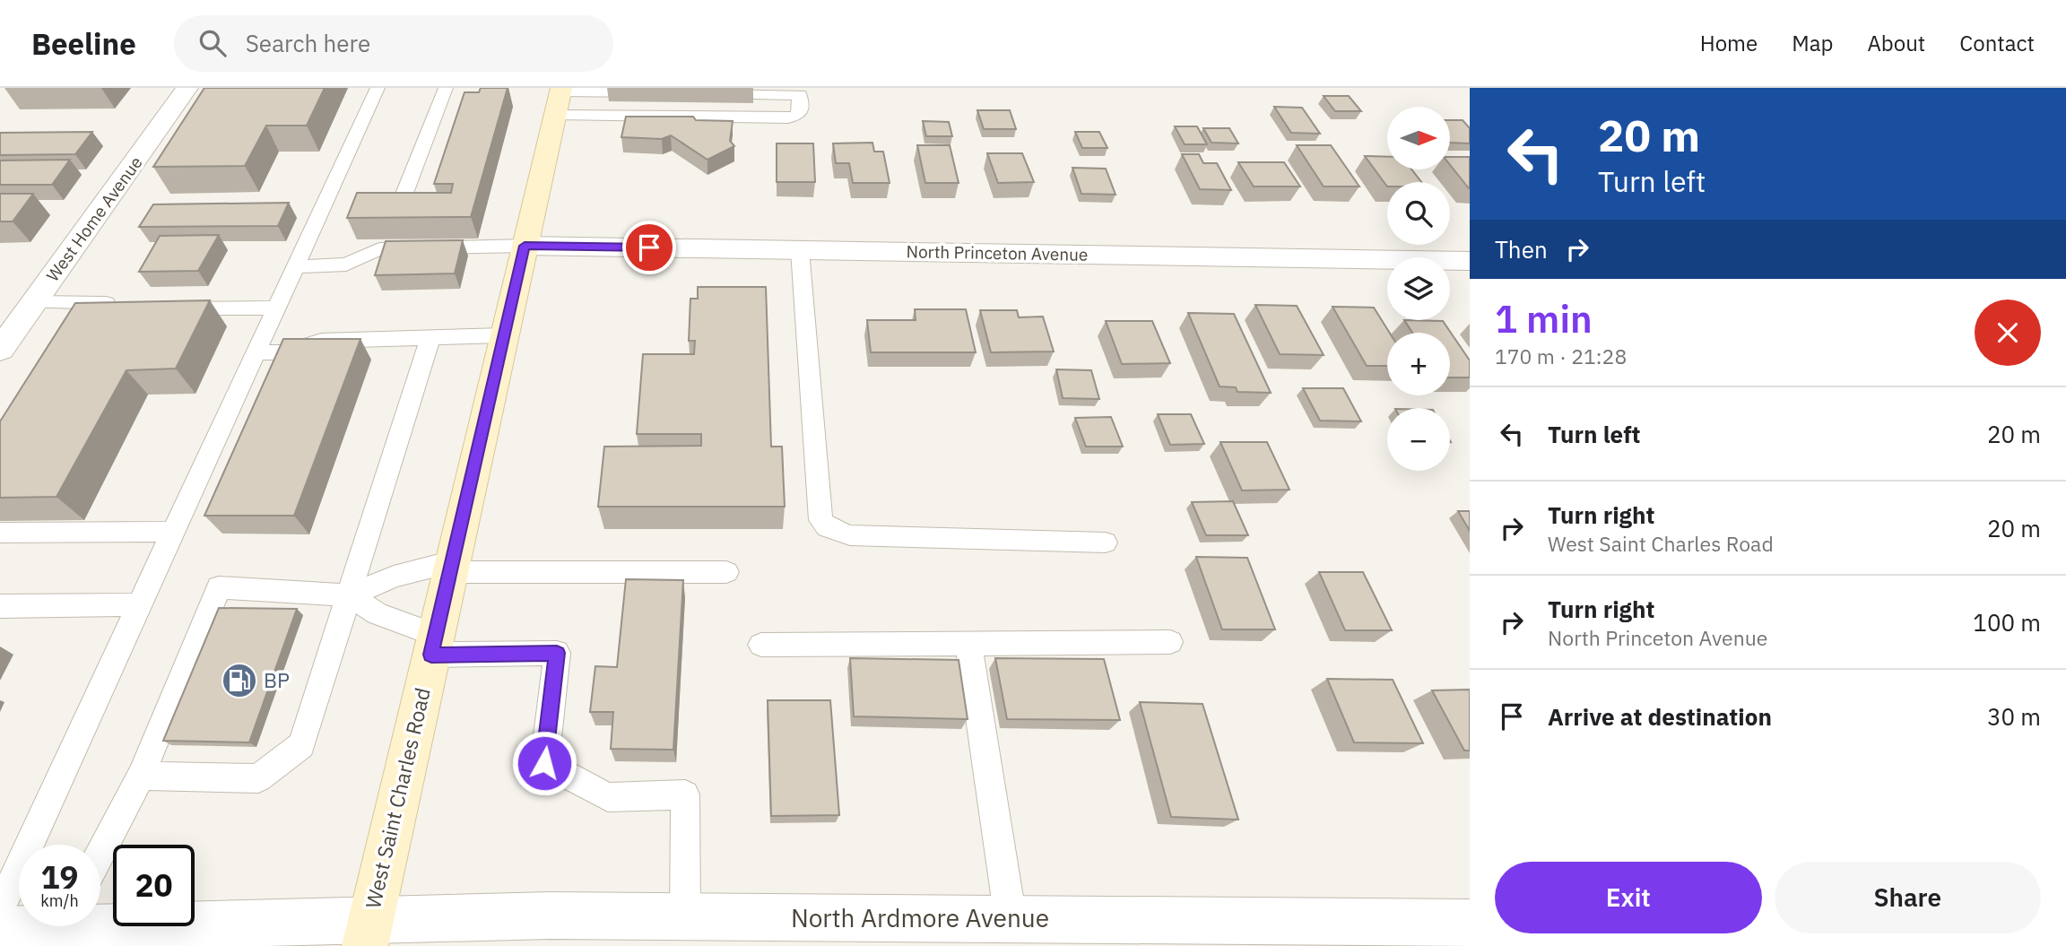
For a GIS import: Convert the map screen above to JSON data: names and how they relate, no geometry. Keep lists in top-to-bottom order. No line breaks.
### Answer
{"streets":{"main road":["West Saint Charles Road"],"street":["West Home Avenue","North Princeton Avenue","North Ardmore Avenue"]},"crossings":[["North Princeton Avenue","West Saint Charles Road"],["West Saint Charles Road","North Ardmore Avenue"]],"places":{"fuel station":["BP"]},"north":"right","page":{"header":"Beeline","search":"Search here","nav":["Home","Map","About","Contact"],"turn":["20 m","Turn left"],"map_buttons":["+","−"],"then":"Then","heading":["1 min","170 m · 21:28"],"list":[{"name":"Turn left","value":"20 m"},{"name":"Turn right","note":"West Saint Charles Road","value":"20 m"},{"name":"Turn right","note":"North Princeton Avenue","value":"100 m"},{"name":"Arrive at destination","value":"30 m"}],"speed":"19 km/h","limit":"20","buttons":["Exit","Share"]}}
